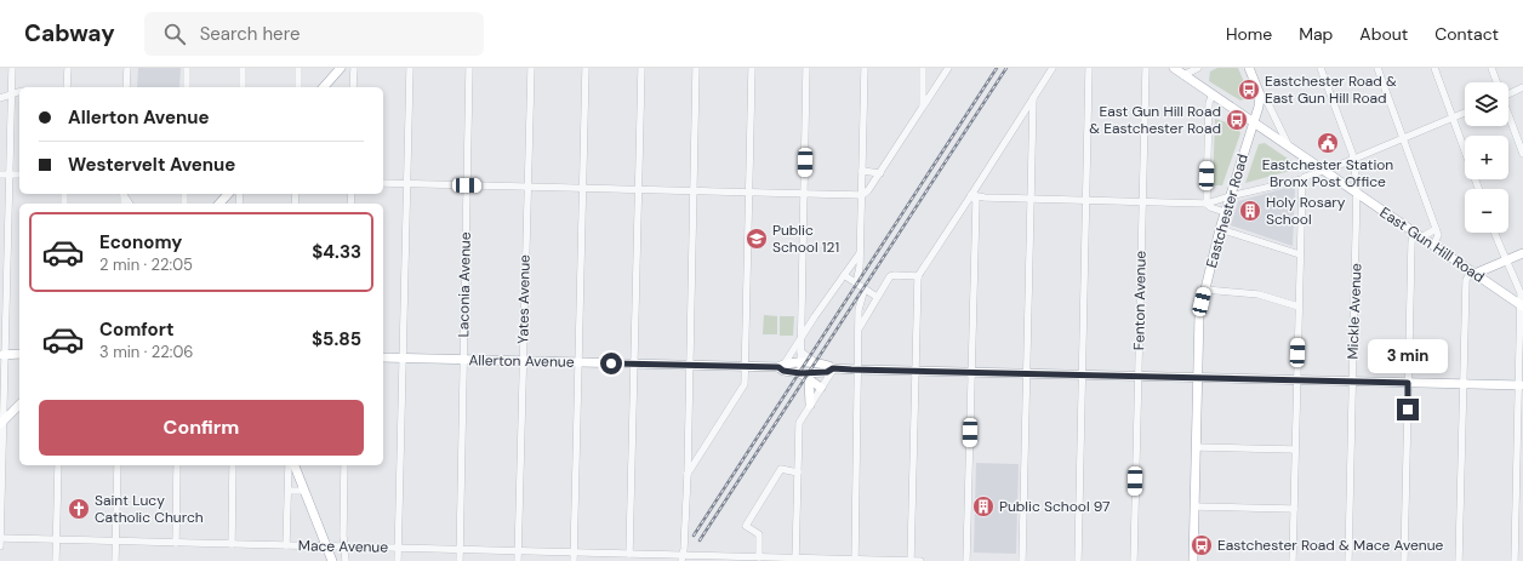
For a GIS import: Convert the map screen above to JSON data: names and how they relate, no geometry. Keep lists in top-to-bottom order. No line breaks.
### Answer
{"streets":{"main road":["Eastchester Road","East Gun Hill Road","Allerton Avenue"],"street":["Laconia Avenue","Yates Avenue","Fenton Avenue","Mickle Avenue","Mace Avenue"]},"crossings":[["Eastchester Road","East Gun Hill Road"],["Eastchester Road","Allerton Avenue"],["East Gun Hill Road","Mickle Avenue"],["Laconia Avenue","Allerton Avenue"],["Laconia Avenue","Mace Avenue"],["Yates Avenue","Allerton Avenue"],["Yates Avenue","Mace Avenue"],["Fenton Avenue","Allerton Avenue"],["Mickle Avenue","Allerton Avenue"]],"places":{"bus stop":["Eastchester Road & East Gun Hill Road","East Gun Hill Road & Eastchester Road","Eastchester Road & Mace Avenue"],"public building":["Eastchester Station Bronx Post Office"],"building":["Holy Rosary School","Public School 97"],"school or university":["Public School 121"],"church":["Saint Lucy Catholic Church"]},"page":{"header":"Cabway","search":"Search here","nav":["Home","Map","About","Contact"],"map_buttons":["+","−"],"banner":["Allerton Avenue","Westervelt Avenue"],"list":[{"name":"Economy","note":"2 min · 22:05","value":"$4.33"},{"name":"Comfort","note":"3 min · 22:06","value":"$5.85"}],"bubble":"3 min","buttons":"Confirm"}}
